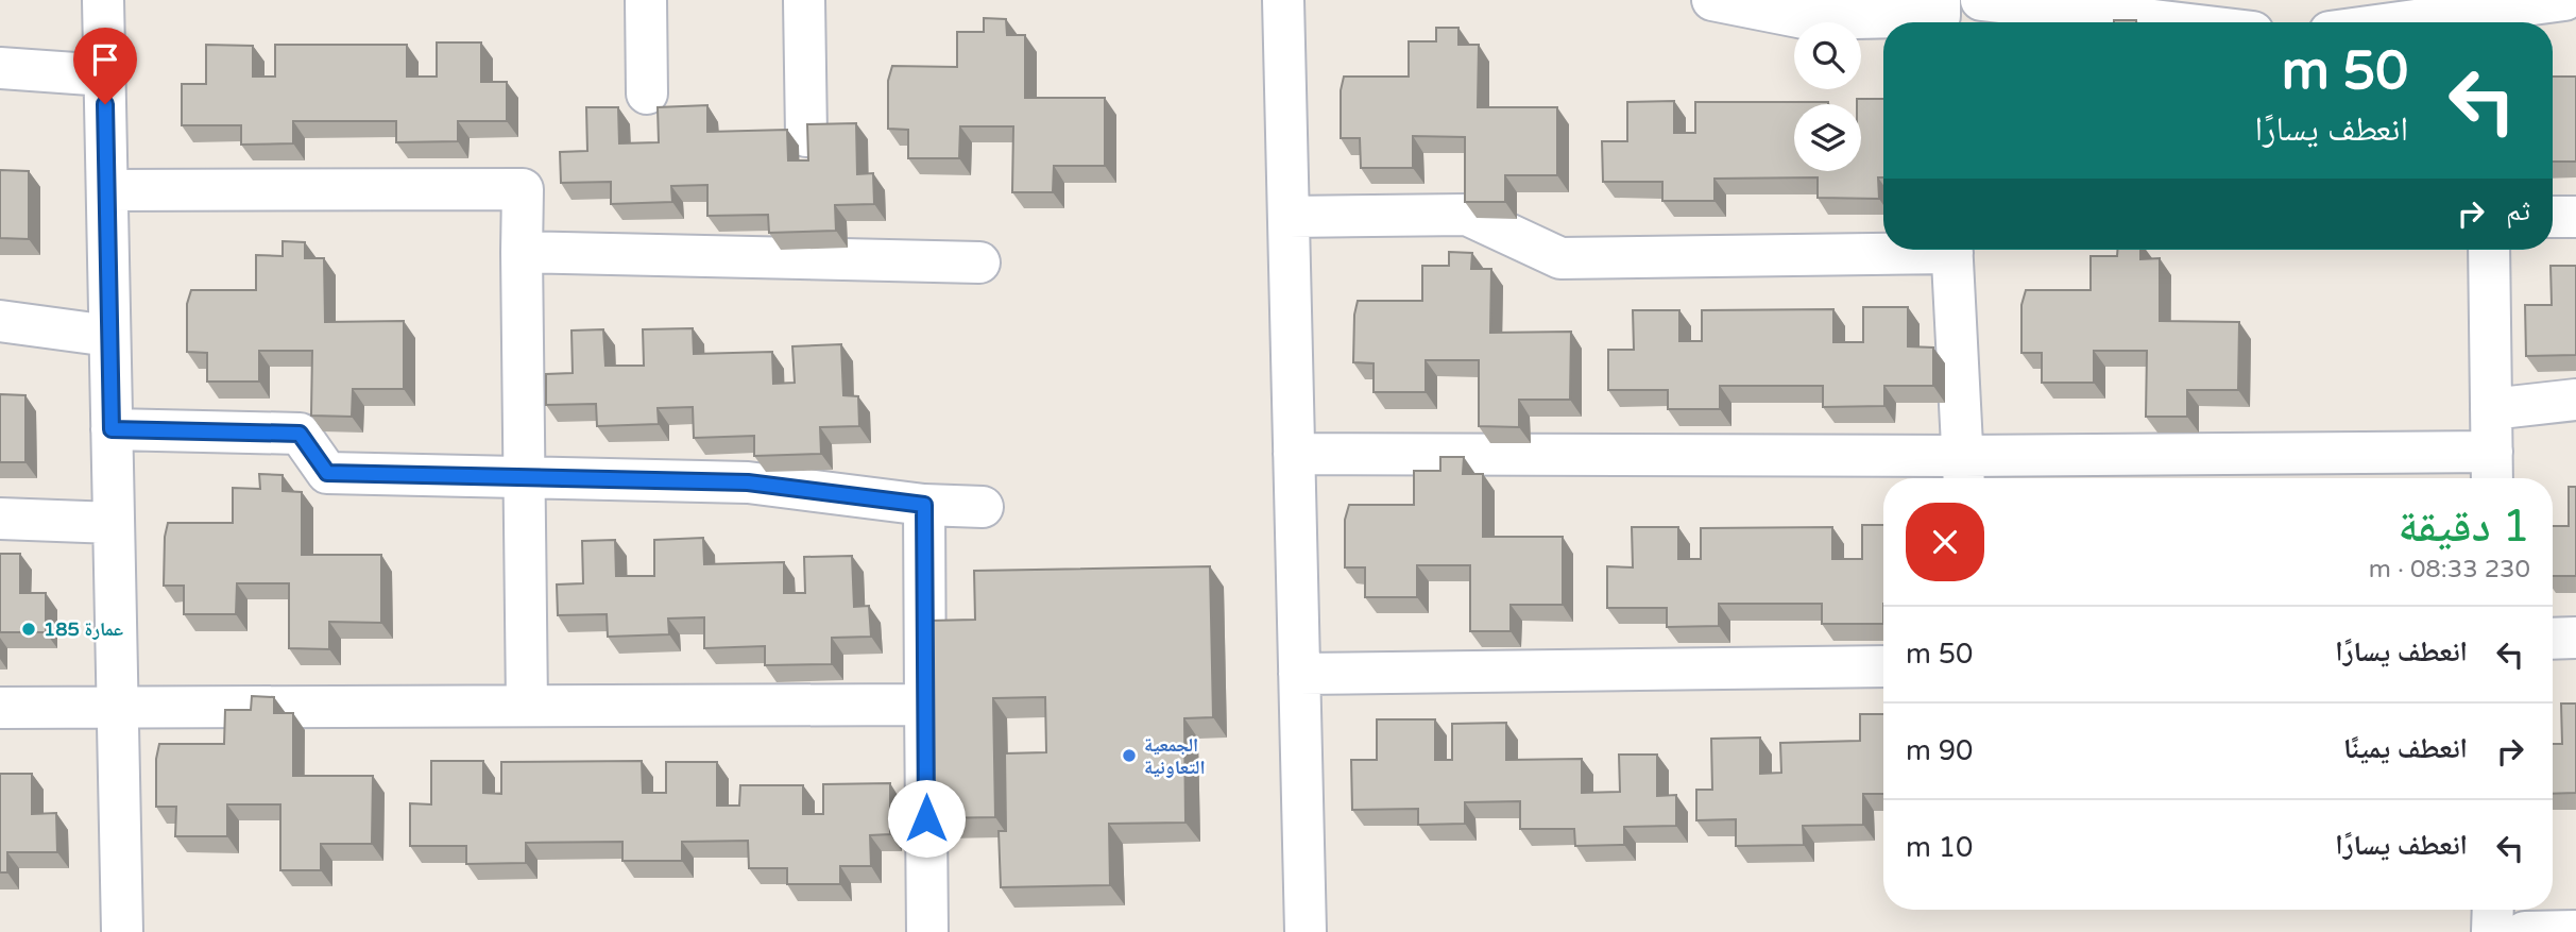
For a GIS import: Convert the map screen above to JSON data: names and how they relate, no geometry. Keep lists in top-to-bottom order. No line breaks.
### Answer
{"places":["عمارة 185","الجمعية التعاونية"],"page":{"turn":["50 m","انعطف يسارًا"],"then":"ثم","heading":["1 دقيقة","230 m · 08:33"],"list":[{"name":"انعطف يسارًا","value":"50 m"},{"name":"انعطف يمينًا","value":"90 m"},{"name":"انعطف يسارًا","value":"10 m"}]}}
